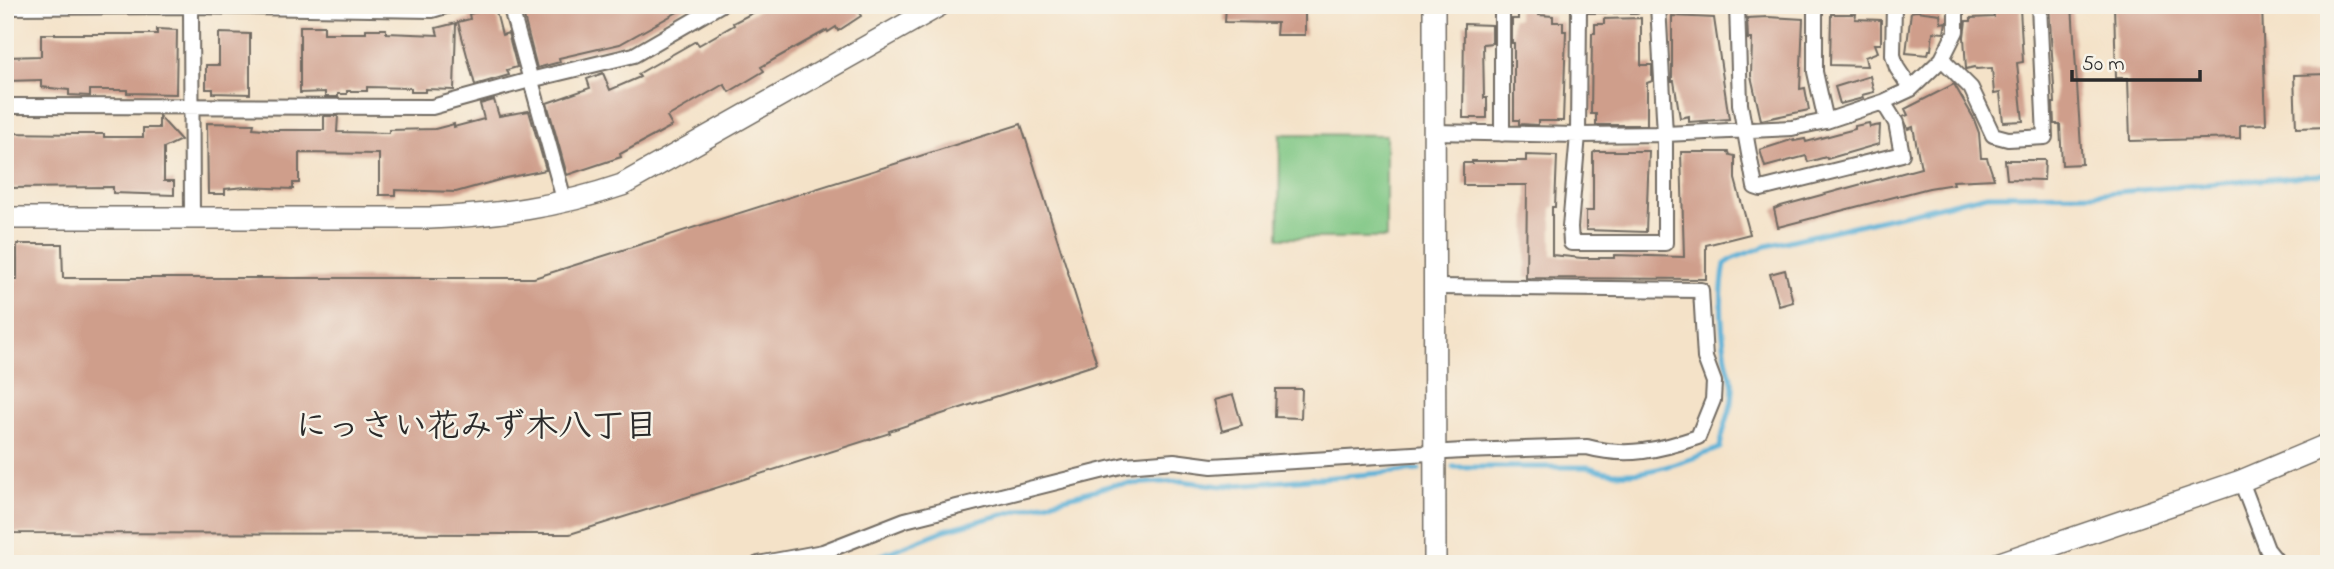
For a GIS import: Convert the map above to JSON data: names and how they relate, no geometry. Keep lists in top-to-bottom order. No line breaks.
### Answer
{"districts":["にっさい花みず木八丁目"],"scale_bar":"50 m"}
